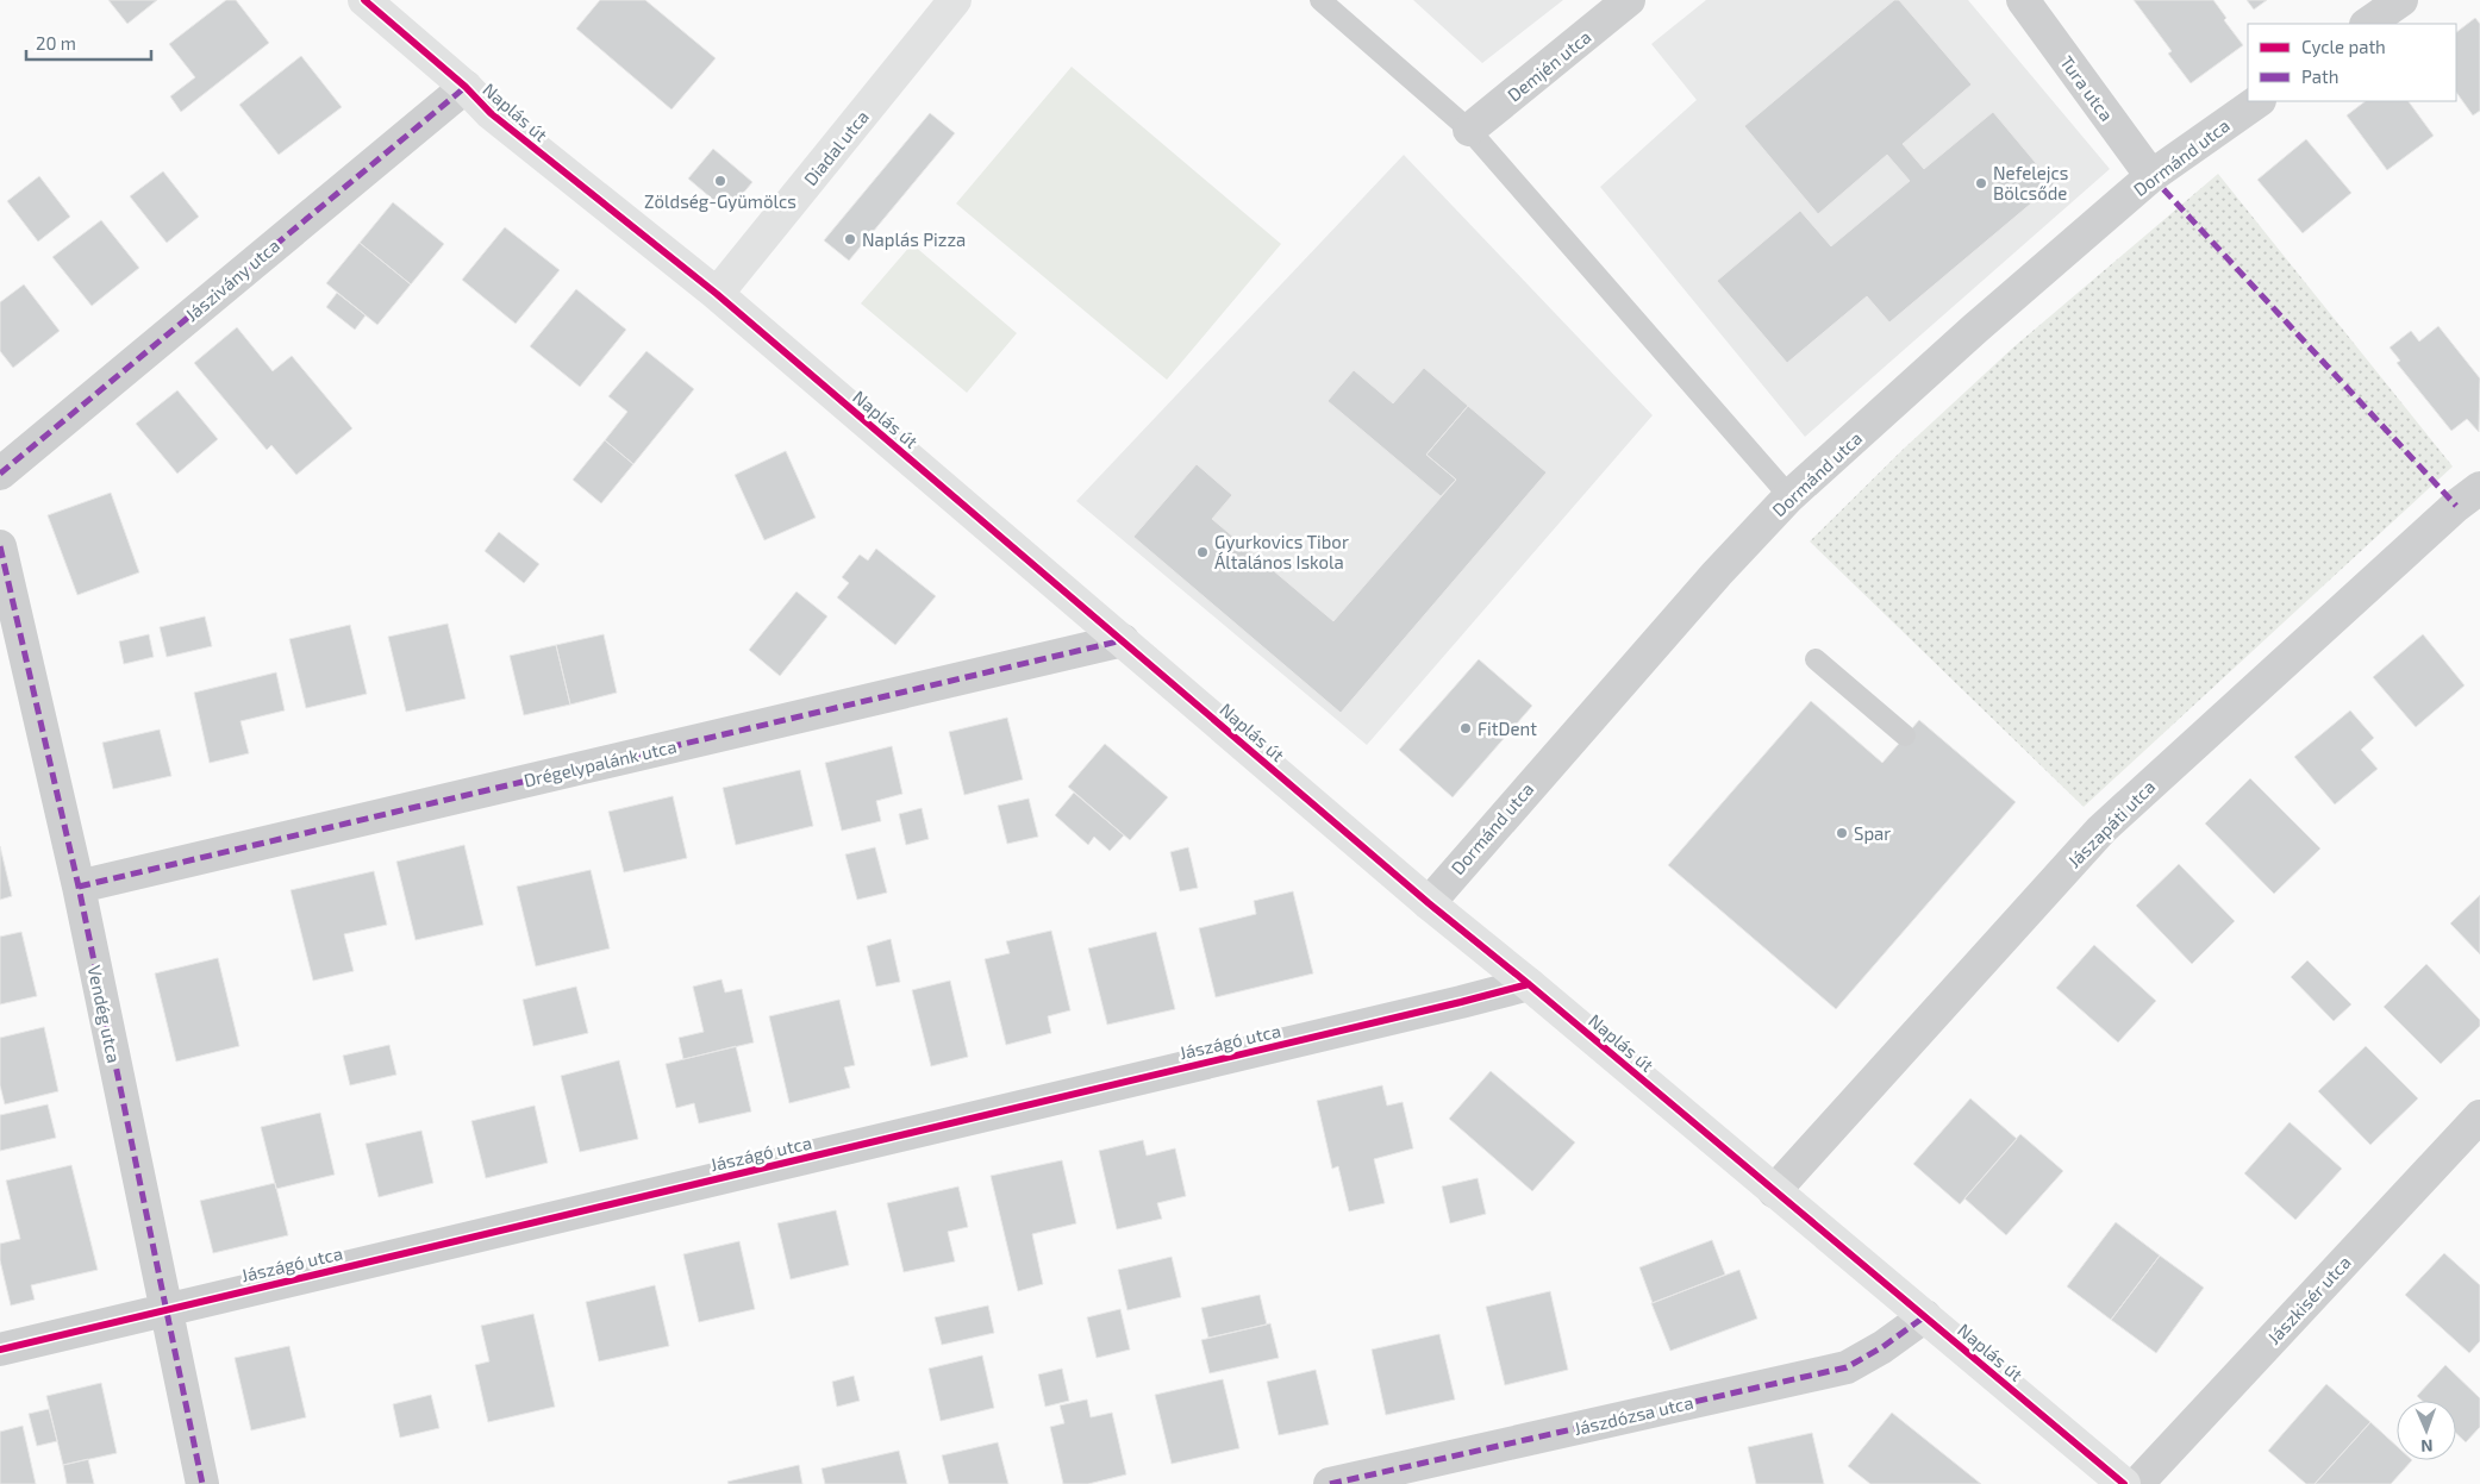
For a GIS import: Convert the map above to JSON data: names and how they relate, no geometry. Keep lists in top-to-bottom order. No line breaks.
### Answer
{"streets":{"street":["Demjén utca","Tura utca","Naplás út","Diadal utca","Dormánd utca","Jászivány utca","Drégelypalánk utca","Jászapáti utca","Vendég utca","Jászágó utca","Jászkisér utca","Jászdózsa utca"]},"crossings":[["Tura utca","Dormánd utca"],["Naplás út","Diadal utca"],["Naplás út","Dormánd utca"],["Naplás út","Jászivány utca"],["Naplás út","Drégelypalánk utca"],["Naplás út","Jászapáti utca"],["Naplás út","Jászágó utca"],["Naplás út","Jászdózsa utca"],["Drégelypalánk utca","Vendég utca"],["Vendég utca","Jászágó utca"]],"places":["Zöldség-Gyümölcs","Nefelejcs Bölcsőde","Naplás Pizza","Gyurkovics Tibor Általános Iskola","FitDent","Spar"],"legend":["Cycle path","Path"],"scale_bar":"20 m","north":"bottom"}
